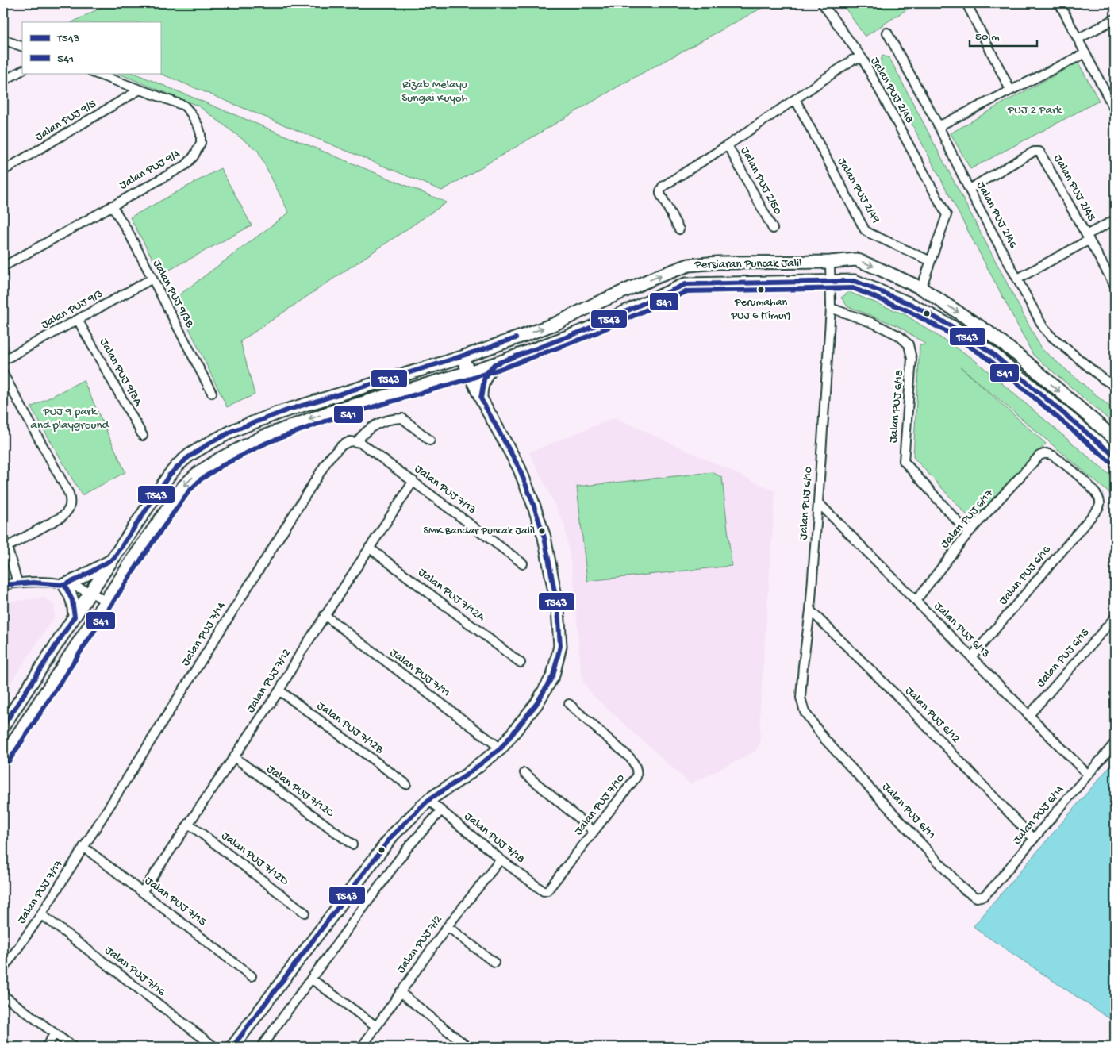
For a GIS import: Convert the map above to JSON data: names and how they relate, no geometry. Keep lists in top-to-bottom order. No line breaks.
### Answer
{"streets":{"main road":["Persiaran Puncak Jalil"],"street":["Jalan PUJ 2/48","Jalan PUJ 9/5","Jalan PUJ 9/4","Jalan PUJ 2/50","Jalan PUJ 2/45","Jalan PUJ 2/49","Jalan PUJ 2/46","Jalan PUJ 9/3B","Jalan PUJ 9/3","Jalan PUJ 9/3A","Jalan PUJ 6/18","Jalan PUJ 7/13","Jalan PUJ 6/10","Jalan PUJ 6/17","Jalan PUJ 6/16","Jalan PUJ 7/12A","Jalan PUJ 6/13","Jalan PUJ 7/14","Jalan PUJ 6/15","Jalan PUJ 7/11","Jalan PUJ 7/12","Jalan PUJ 6/12","Jalan PUJ 7/12B","Jalan PUJ 7/12C","Jalan PUJ 7/10","Jalan PUJ 6/11","Jalan PUJ 6/14","Jalan PUJ 7/18","Jalan PUJ 7/12D","Jalan PUJ 7/17","Jalan PUJ 7/15","Jalan PUJ 7/2","Jalan PUJ 7/16"]},"crossings":[["Jalan PUJ 2/48","Jalan PUJ 2/50"],["Jalan PUJ 2/48","Jalan PUJ 2/49"],["Jalan PUJ 2/48","Persiaran Puncak Jalil"],["Jalan PUJ 9/5","Jalan PUJ 9/4"],["Jalan PUJ 9/4","Jalan PUJ 9/3B"],["Jalan PUJ 2/45","Jalan PUJ 2/46"],["Persiaran Puncak Jalil","Jalan PUJ 6/10"],["Jalan PUJ 9/3B","Jalan PUJ 9/3"],["Jalan PUJ 9/3","Jalan PUJ 9/3A"],["Jalan PUJ 6/18","Jalan PUJ 6/10"],["Jalan PUJ 6/18","Jalan PUJ 6/17"],["Jalan PUJ 7/13","Jalan PUJ 7/14"],["Jalan PUJ 7/13","Jalan PUJ 7/12"],["Jalan PUJ 6/10","Jalan PUJ 6/13"],["Jalan PUJ 6/10","Jalan PUJ 6/12"],["Jalan PUJ 6/10","Jalan PUJ 6/11"],["Jalan PUJ 6/17","Jalan PUJ 6/16"],["Jalan PUJ 6/17","Jalan PUJ 6/13"],["Jalan PUJ 6/16","Jalan PUJ 6/13"],["Jalan PUJ 7/12A","Jalan PUJ 7/12"],["Jalan PUJ 6/13","Jalan PUJ 6/15"],["Jalan PUJ 6/13","Jalan PUJ 6/14"],["Jalan PUJ 7/14","Jalan PUJ 7/17"],["Jalan PUJ 7/14","Jalan PUJ 7/15"],["Jalan PUJ 7/11","Jalan PUJ 7/12"],["Jalan PUJ 7/12","Jalan PUJ 7/12B"],["Jalan PUJ 7/12","Jalan PUJ 7/12C"],["Jalan PUJ 7/12","Jalan PUJ 7/12D"],["Jalan PUJ 7/12","Jalan PUJ 7/15"],["Jalan PUJ 6/12","Jalan PUJ 6/14"],["Jalan PUJ 7/10","Jalan PUJ 7/18"],["Jalan PUJ 6/11","Jalan PUJ 6/14"],["Jalan PUJ 7/18","Jalan PUJ 7/2"],["Jalan PUJ 7/17","Jalan PUJ 7/15"],["Jalan PUJ 7/17","Jalan PUJ 7/16"]],"parks":["Rizab Melayu Sungai Kuyoh","PUJ 2 Park","PUJ 9 park and playground"],"places":["Perumahan PUJ 6 (Timur)","SMK Bandar Puncak Jalil"],"lines":["transit line T543","transit line 541"],"legend":["T543","541"],"scale_bar":"50 m"}
